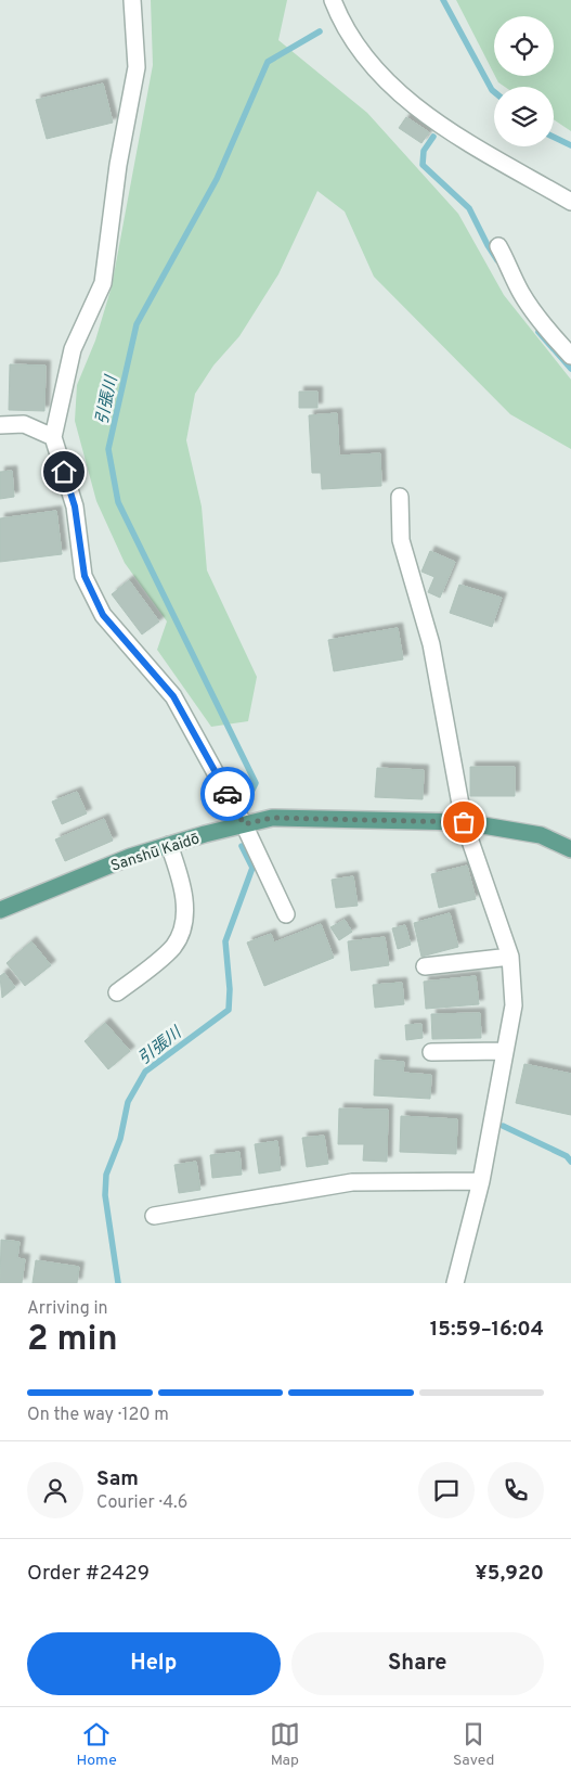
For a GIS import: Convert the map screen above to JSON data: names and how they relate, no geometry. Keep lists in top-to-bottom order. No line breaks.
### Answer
{"streets":{"main road":["Sanshū Kaidō"]},"water":["引張川"],"page":{"heading":["2 min","Arriving in","15:59–16:04"],"panel":["Sam","Courier · 4.6","Order #2429","¥5,920"],"bar":"On the way · 120 m","buttons":["Help","Share"],"tabs":["Home","Map","Saved"]}}
